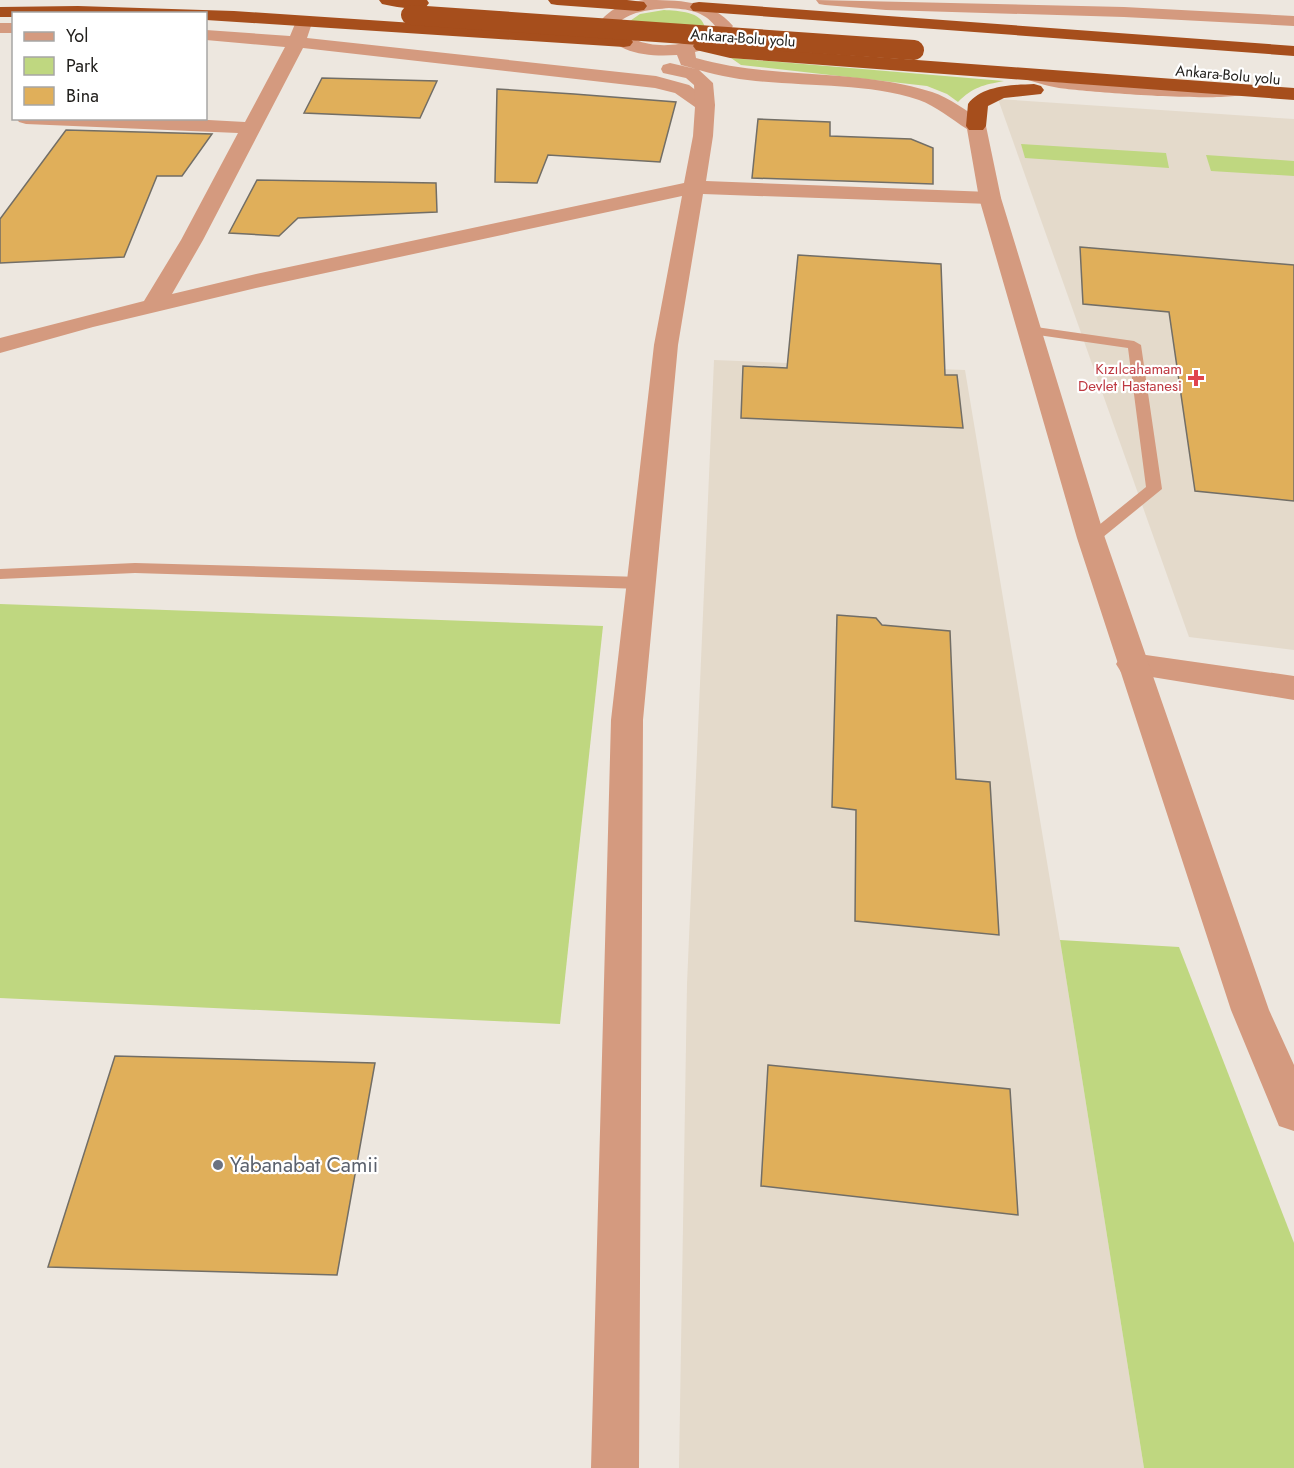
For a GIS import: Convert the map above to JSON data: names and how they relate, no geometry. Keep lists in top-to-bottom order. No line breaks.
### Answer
{"streets":{"highway":["Ankara-Bolu yolu"]},"places":{"health":["Kızılcahamam Devlet Hastanesi"],"other":["Yabanabat Camii"]},"legend":["Yol","Park","Bina"]}
